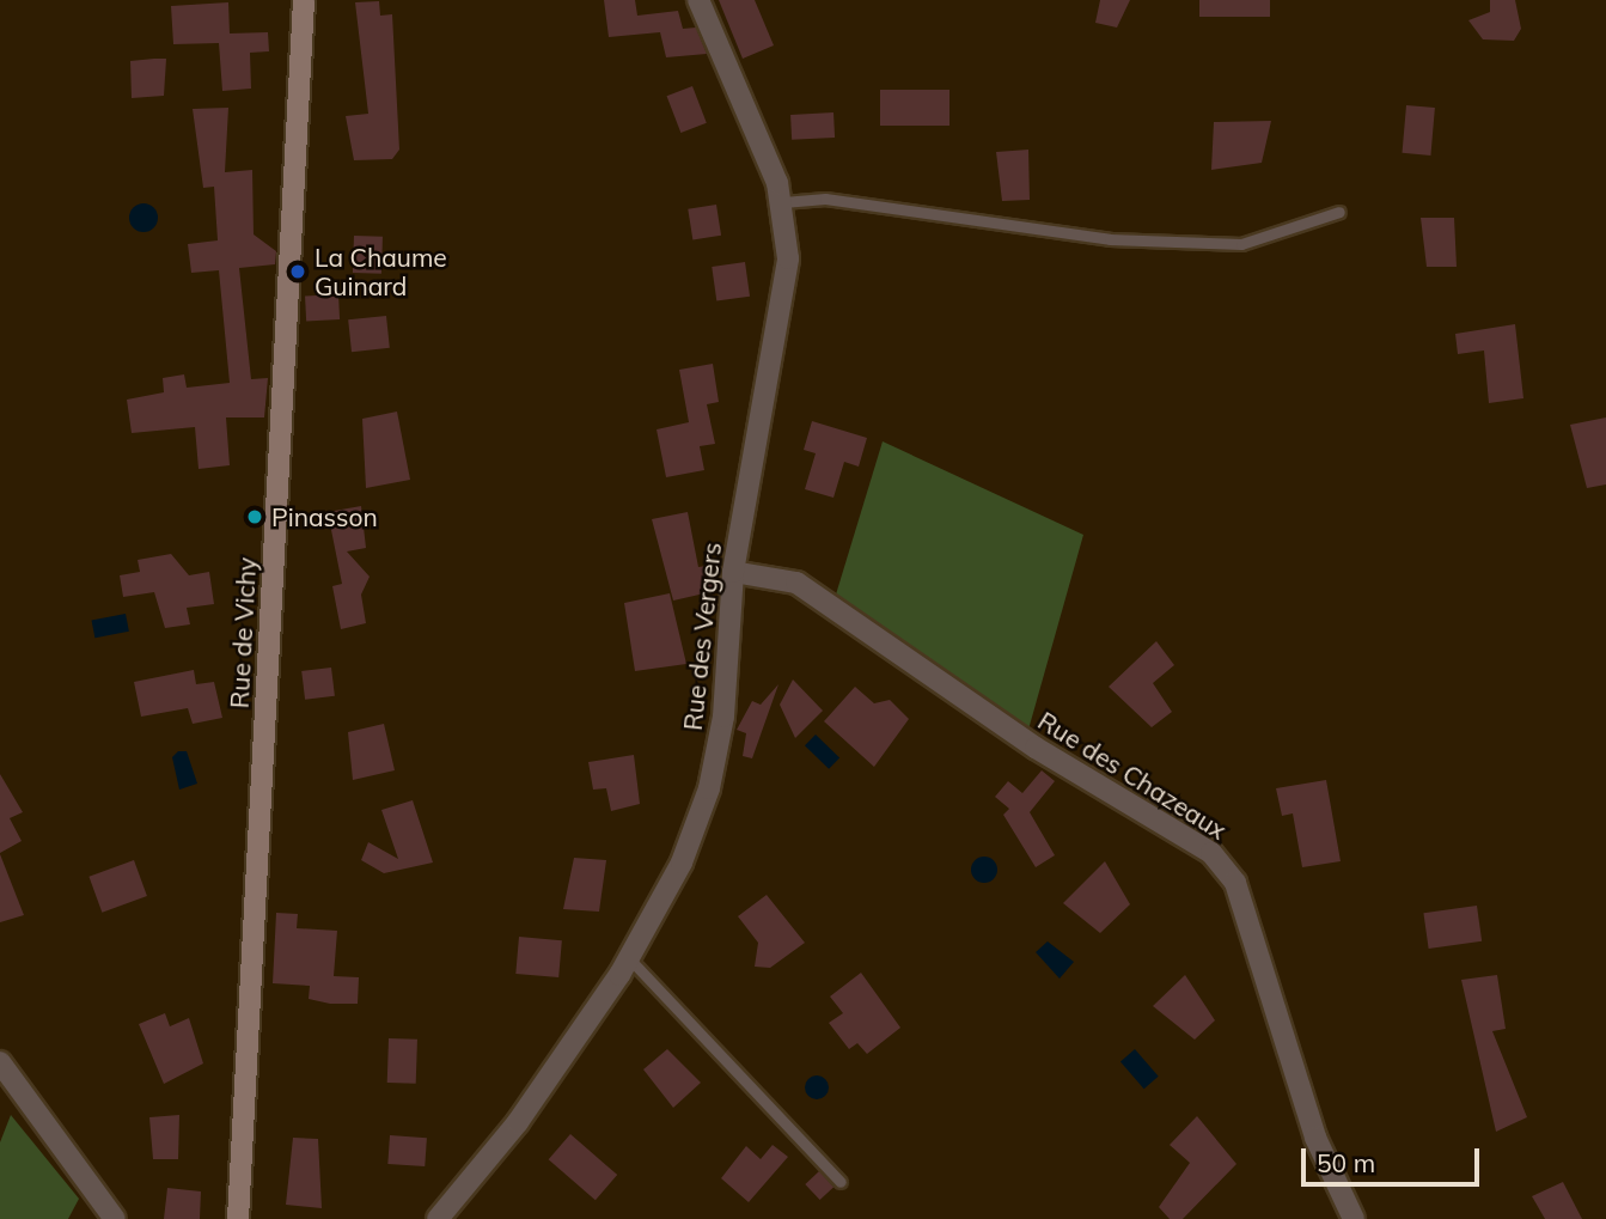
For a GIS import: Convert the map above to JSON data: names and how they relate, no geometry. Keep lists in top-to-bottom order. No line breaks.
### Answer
{"streets":{"street":["Rue de Vichy","Rue des Vergers","Rue des Chazeaux"]},"crossings":[["Rue des Vergers","Rue des Chazeaux"]],"places":["La Chaume Guinard","Pinasson"],"scale_bar":"50 m"}
